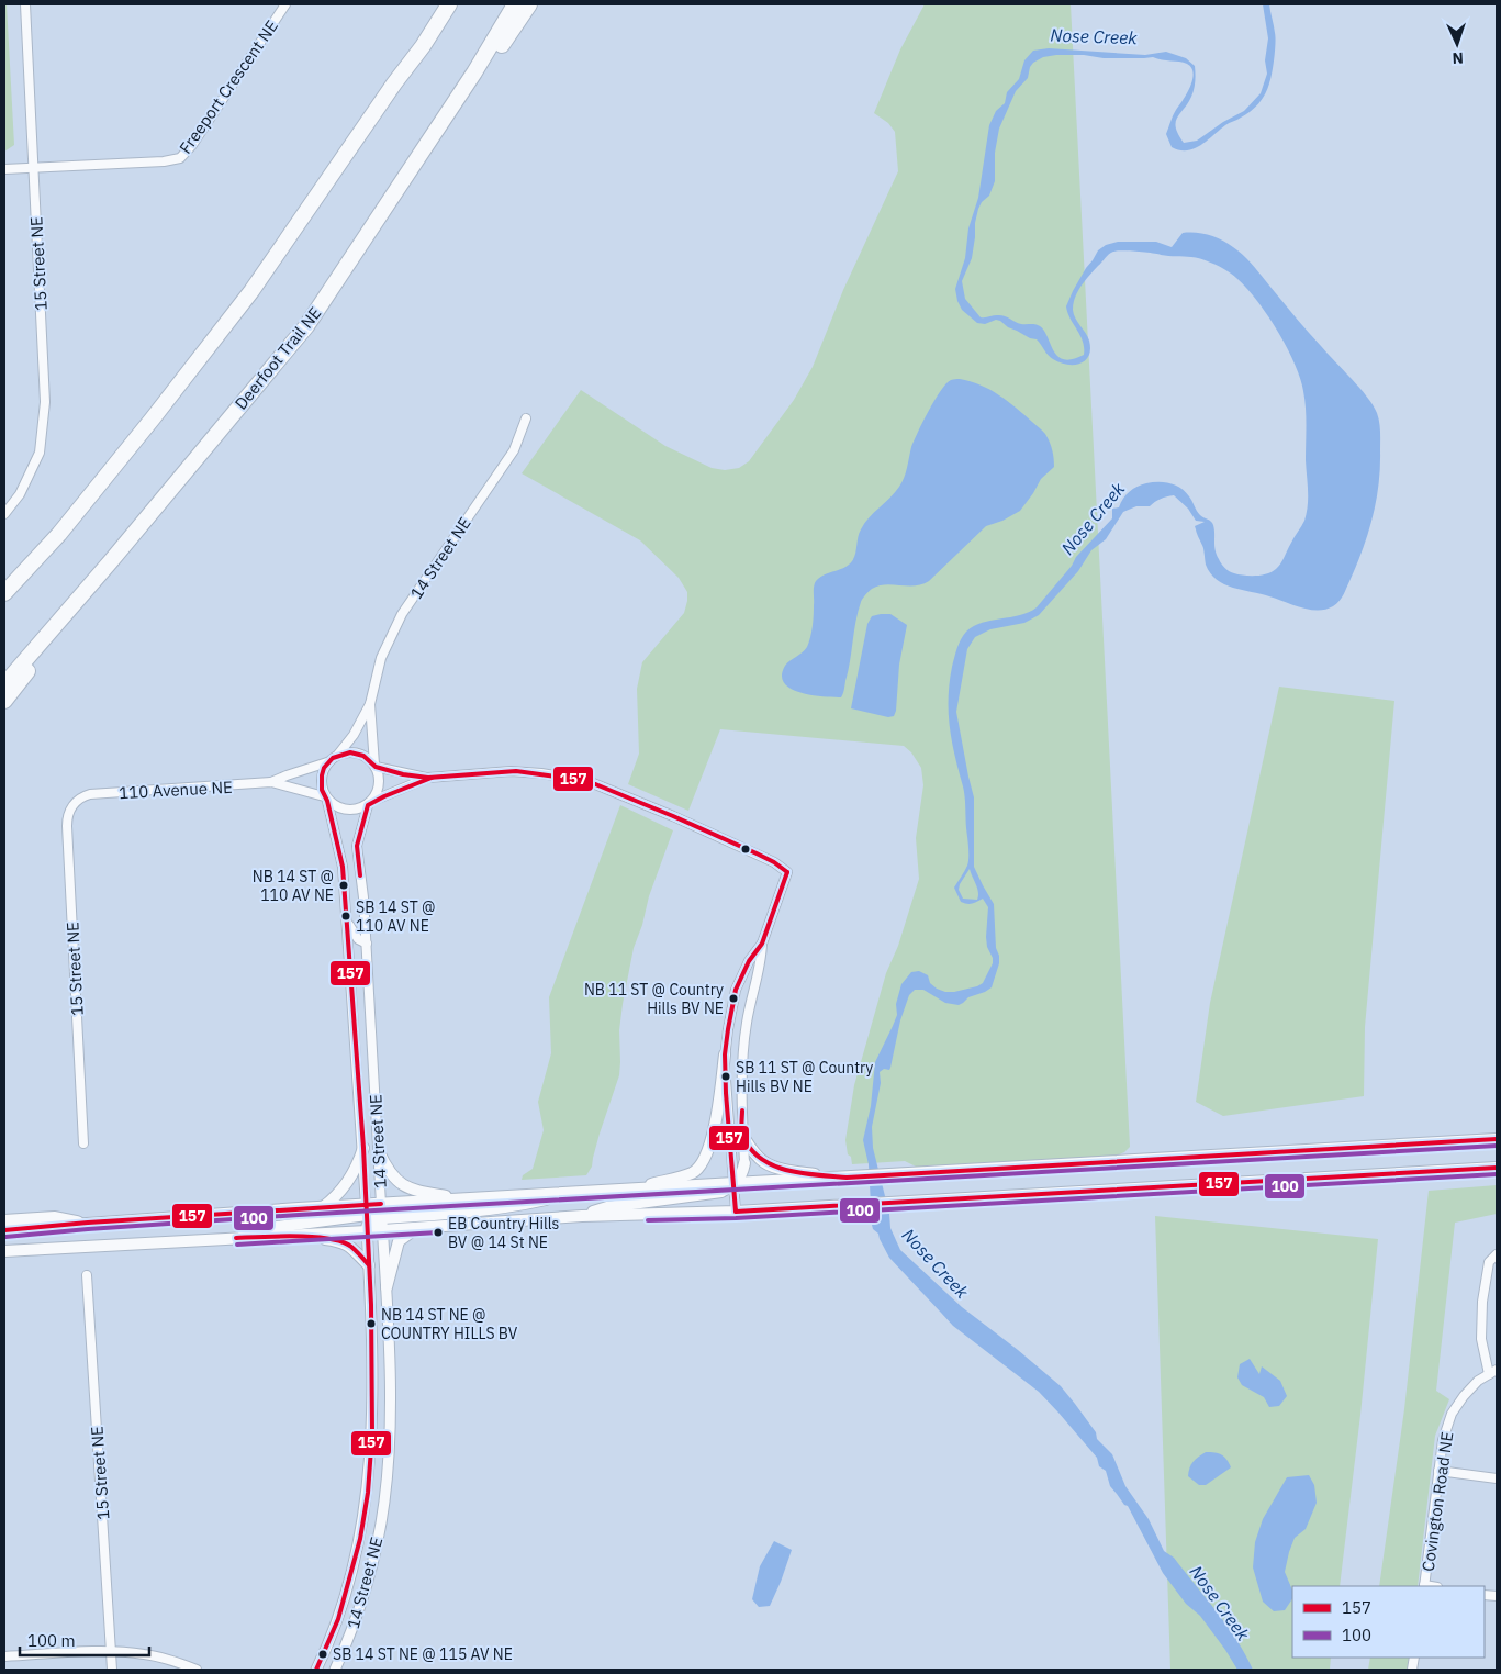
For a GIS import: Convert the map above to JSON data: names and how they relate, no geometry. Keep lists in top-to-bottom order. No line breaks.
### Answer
{"streets":{"highway":["Deerfoot Trail NE"],"street":["Freeport Crescent NE","15 Street NE","14 Street NE","110 Avenue NE","Covington Road NE"]},"crossings":[["Freeport Crescent NE","15 Street NE"],["15 Street NE","110 Avenue NE"],["14 Street NE","110 Avenue NE"]],"water":["Nose Creek"],"places":["NB 14 ST @ 110 AV NE","SB 14 ST @ 110 AV NE","NB 11 ST @ Country Hills BV NE","SB 11 ST @ Country Hills BV NE","EB Country Hills BV @ 14 St NE","NB 14 ST NE @ COUNTRY HILLS BV","SB 14 ST NE @ 115 AV NE"],"lines":["transit line 157","transit line 100"],"legend":["157","100"],"scale_bar":"100 m","north":"bottom"}
